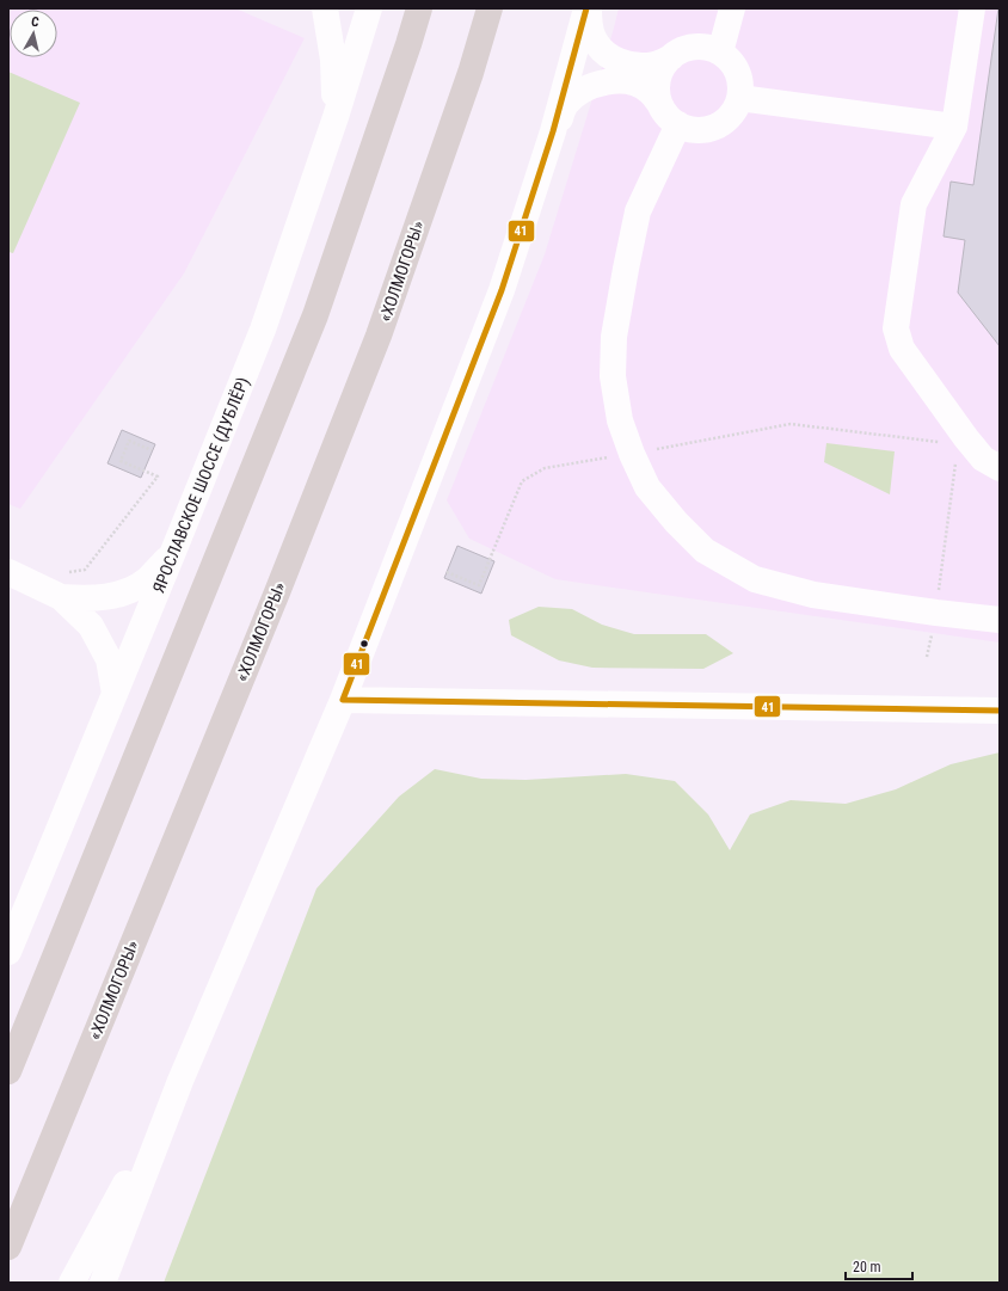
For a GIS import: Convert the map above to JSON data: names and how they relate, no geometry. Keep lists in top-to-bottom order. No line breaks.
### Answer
{"streets":{"highway":["«ХОЛМОГОРЫ»"],"street":["ЯРОСЛАВСКОЕ ШОССЕ (ДУБЛЁР)"]},"lines":["transit line 41"],"scale_bar":"20 m","north":"top"}
